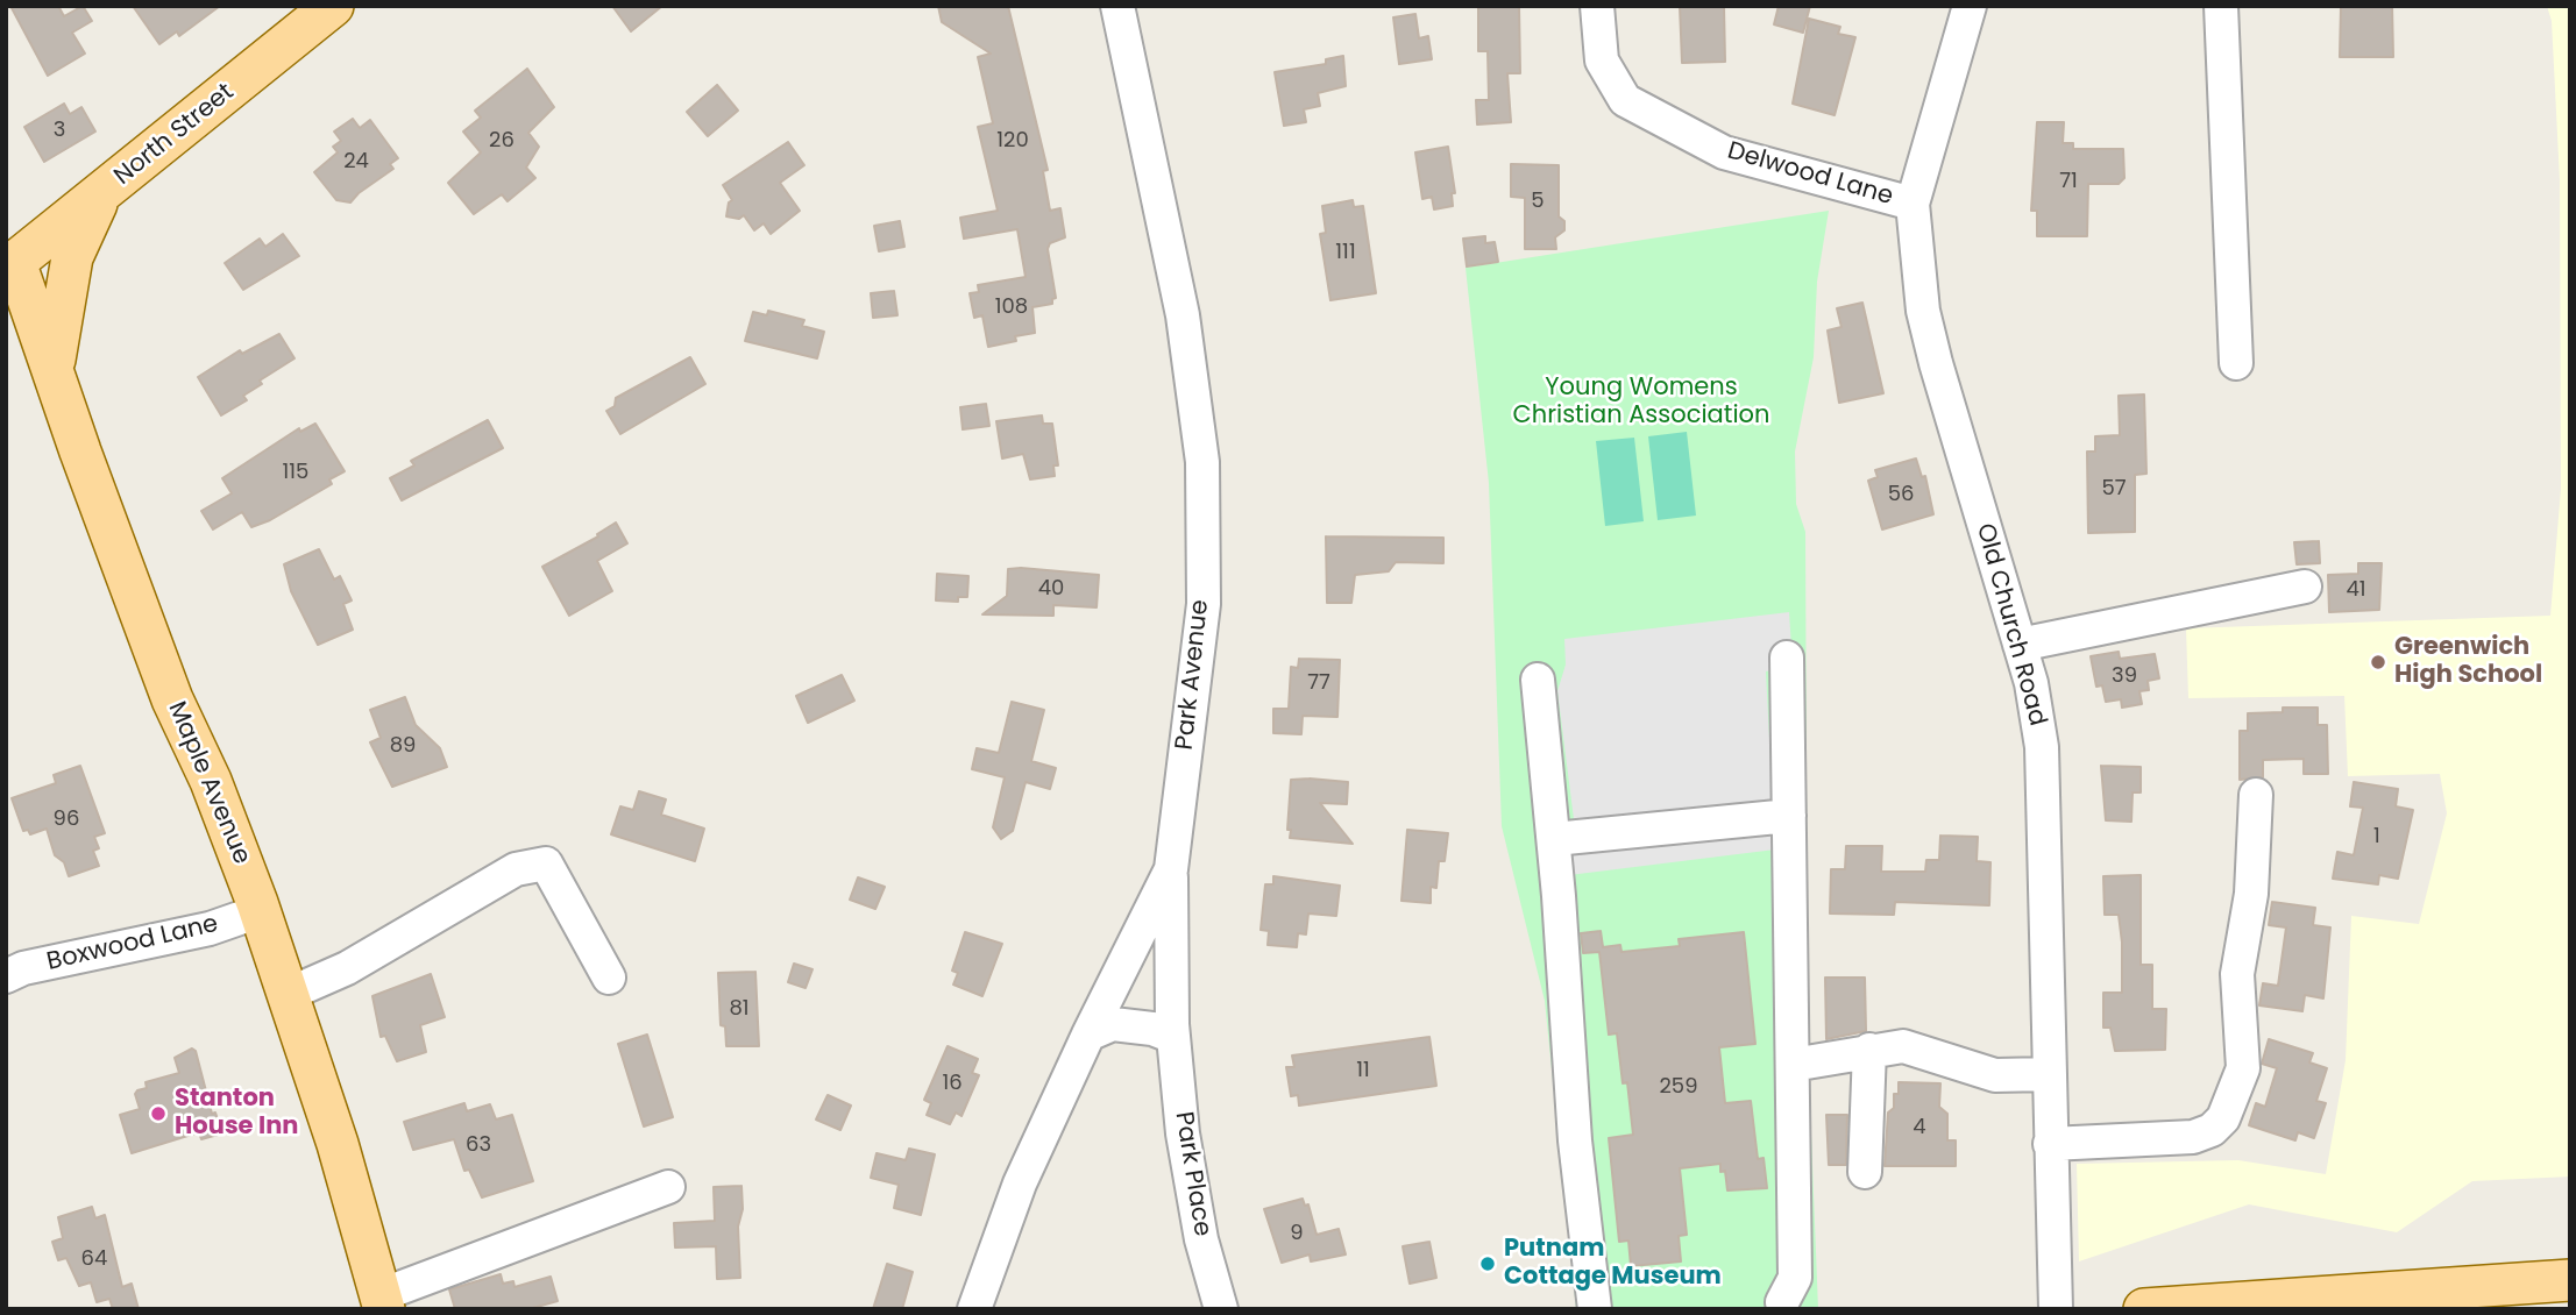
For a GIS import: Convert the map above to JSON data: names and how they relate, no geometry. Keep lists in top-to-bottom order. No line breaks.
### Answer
{"streets":{"main road":["North Street","Maple Avenue"],"street":["Delwood Lane","Old Church Road","Park Avenue","Boxwood Lane","Park Place"]},"crossings":[["North Street","Maple Avenue"],["Delwood Lane","Old Church Road"],["Park Avenue","Park Place"],["Maple Avenue","Boxwood Lane"]],"parks":["Young Womens Christian Association"],"places":["Greenwich High School","Stanton House Inn","Putnam Cottage Museum"],"house_numbers":["3","26","120","24","71","5","111","108","115","57","56","40","41","39","77","89","96","1","81","11","16","259","4","63","9","64"]}
